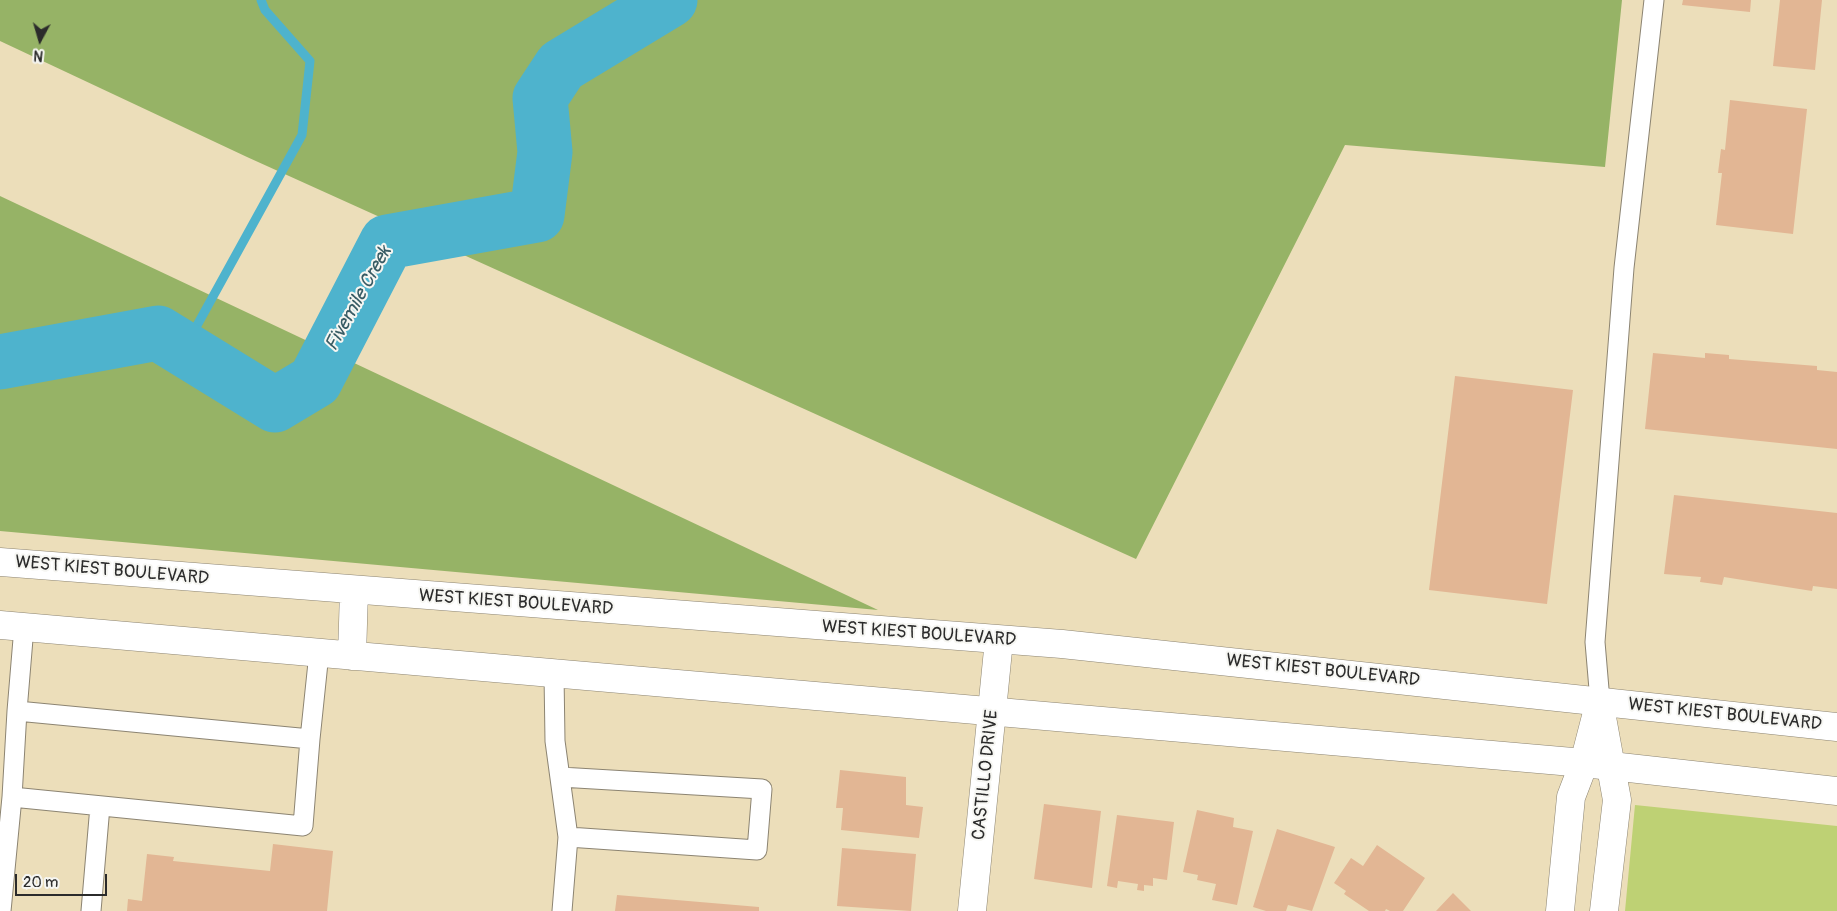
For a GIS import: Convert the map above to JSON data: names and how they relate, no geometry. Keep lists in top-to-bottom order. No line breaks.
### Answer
{"streets":{"main road":["WEST KIEST BOULEVARD","CASTILLO DRIVE"]},"crossings":[["WEST KIEST BOULEVARD","CASTILLO DRIVE"]],"water":["Fivemile Creek"],"scale_bar":"20 m","north":"bottom"}
